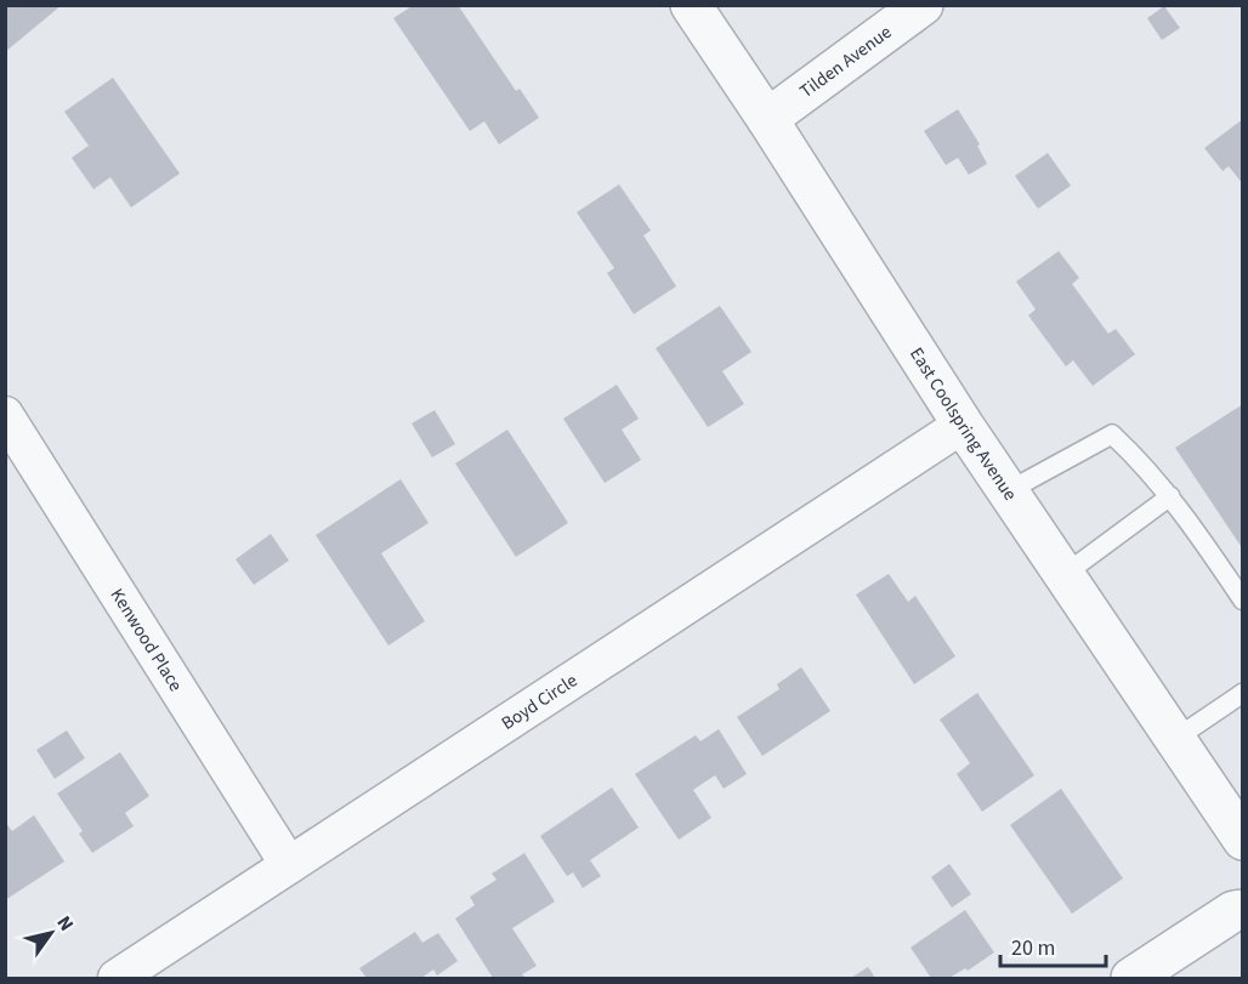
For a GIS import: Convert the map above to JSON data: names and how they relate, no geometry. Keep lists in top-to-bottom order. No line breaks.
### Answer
{"streets":{"street":["Tilden Avenue","East Coolspring Avenue","Kenwood Place","Boyd Circle"]},"crossings":[["Tilden Avenue","East Coolspring Avenue"],["East Coolspring Avenue","Boyd Circle"],["Kenwood Place","Boyd Circle"]],"scale_bar":"20 m","north":"top right"}
